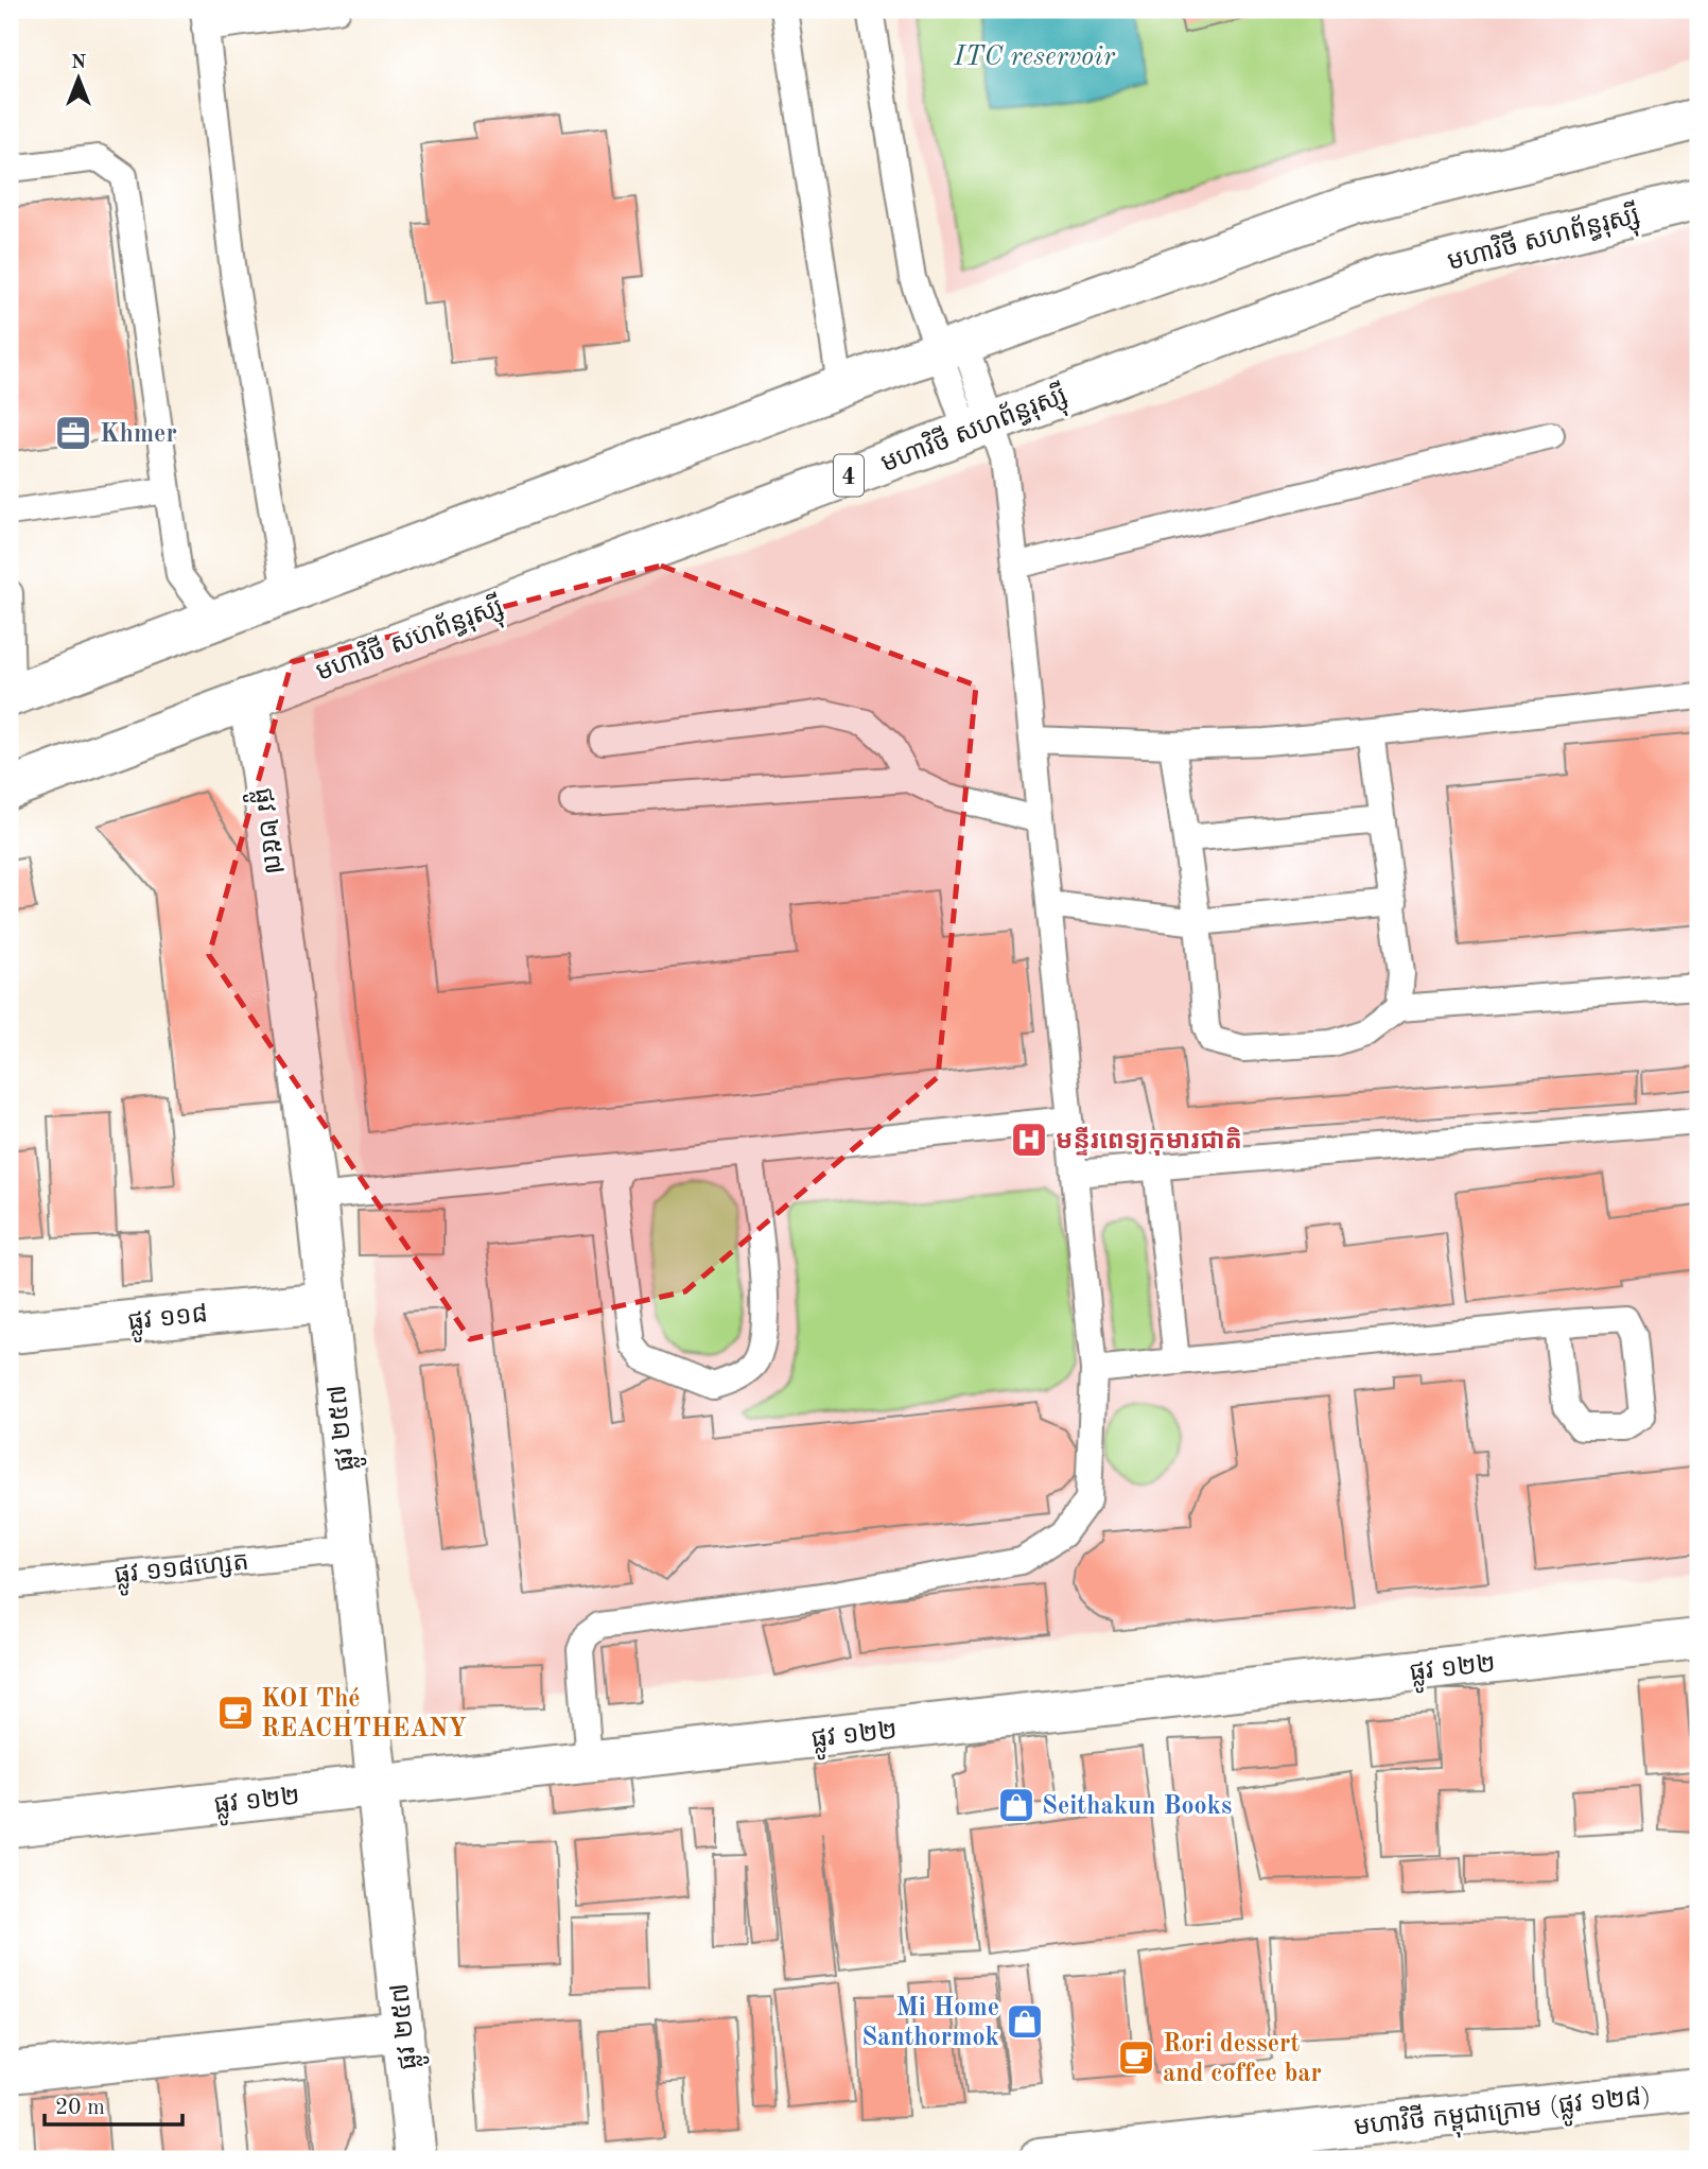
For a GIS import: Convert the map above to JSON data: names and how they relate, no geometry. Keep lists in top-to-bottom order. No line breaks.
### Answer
{"streets":{"main road":["មហាវិថី សហព័ន្ធរុស្ស៊ី","4","ផ្លូវ ២៥៧","ផ្លូវ ១១៨","ផ្លូវ ១២២","មហាវិថី កម្ពុជាក្រោម (ផ្លូវ ១២៨)"],"lane":["ផ្លូវ ១១៨ហ្សេត"]},"crossings":[["មហាវិថី សហព័ន្ធរុស្ស៊ី","ផ្លូវ ២៥៧"],["ផ្លូវ ២៥៧","ផ្លូវ ១១៨"],["ផ្លូវ ២៥៧","ផ្លូវ ១១៨ហ្សេត"],["ផ្លូវ ២៥៧","ផ្លូវ ១២២"]],"water":["ITC reservoir"],"places":{"office":["Khmer"],"hospital":["មន្ទីរពេទ្យកុមារជាតិ"],"cafe":["KOI Thé REACHTHEANY","Rori dessert and coffee bar"],"shop":["Seithakun Books","Mi Home Santhormok"]},"scale_bar":"20 m","north":"top"}
